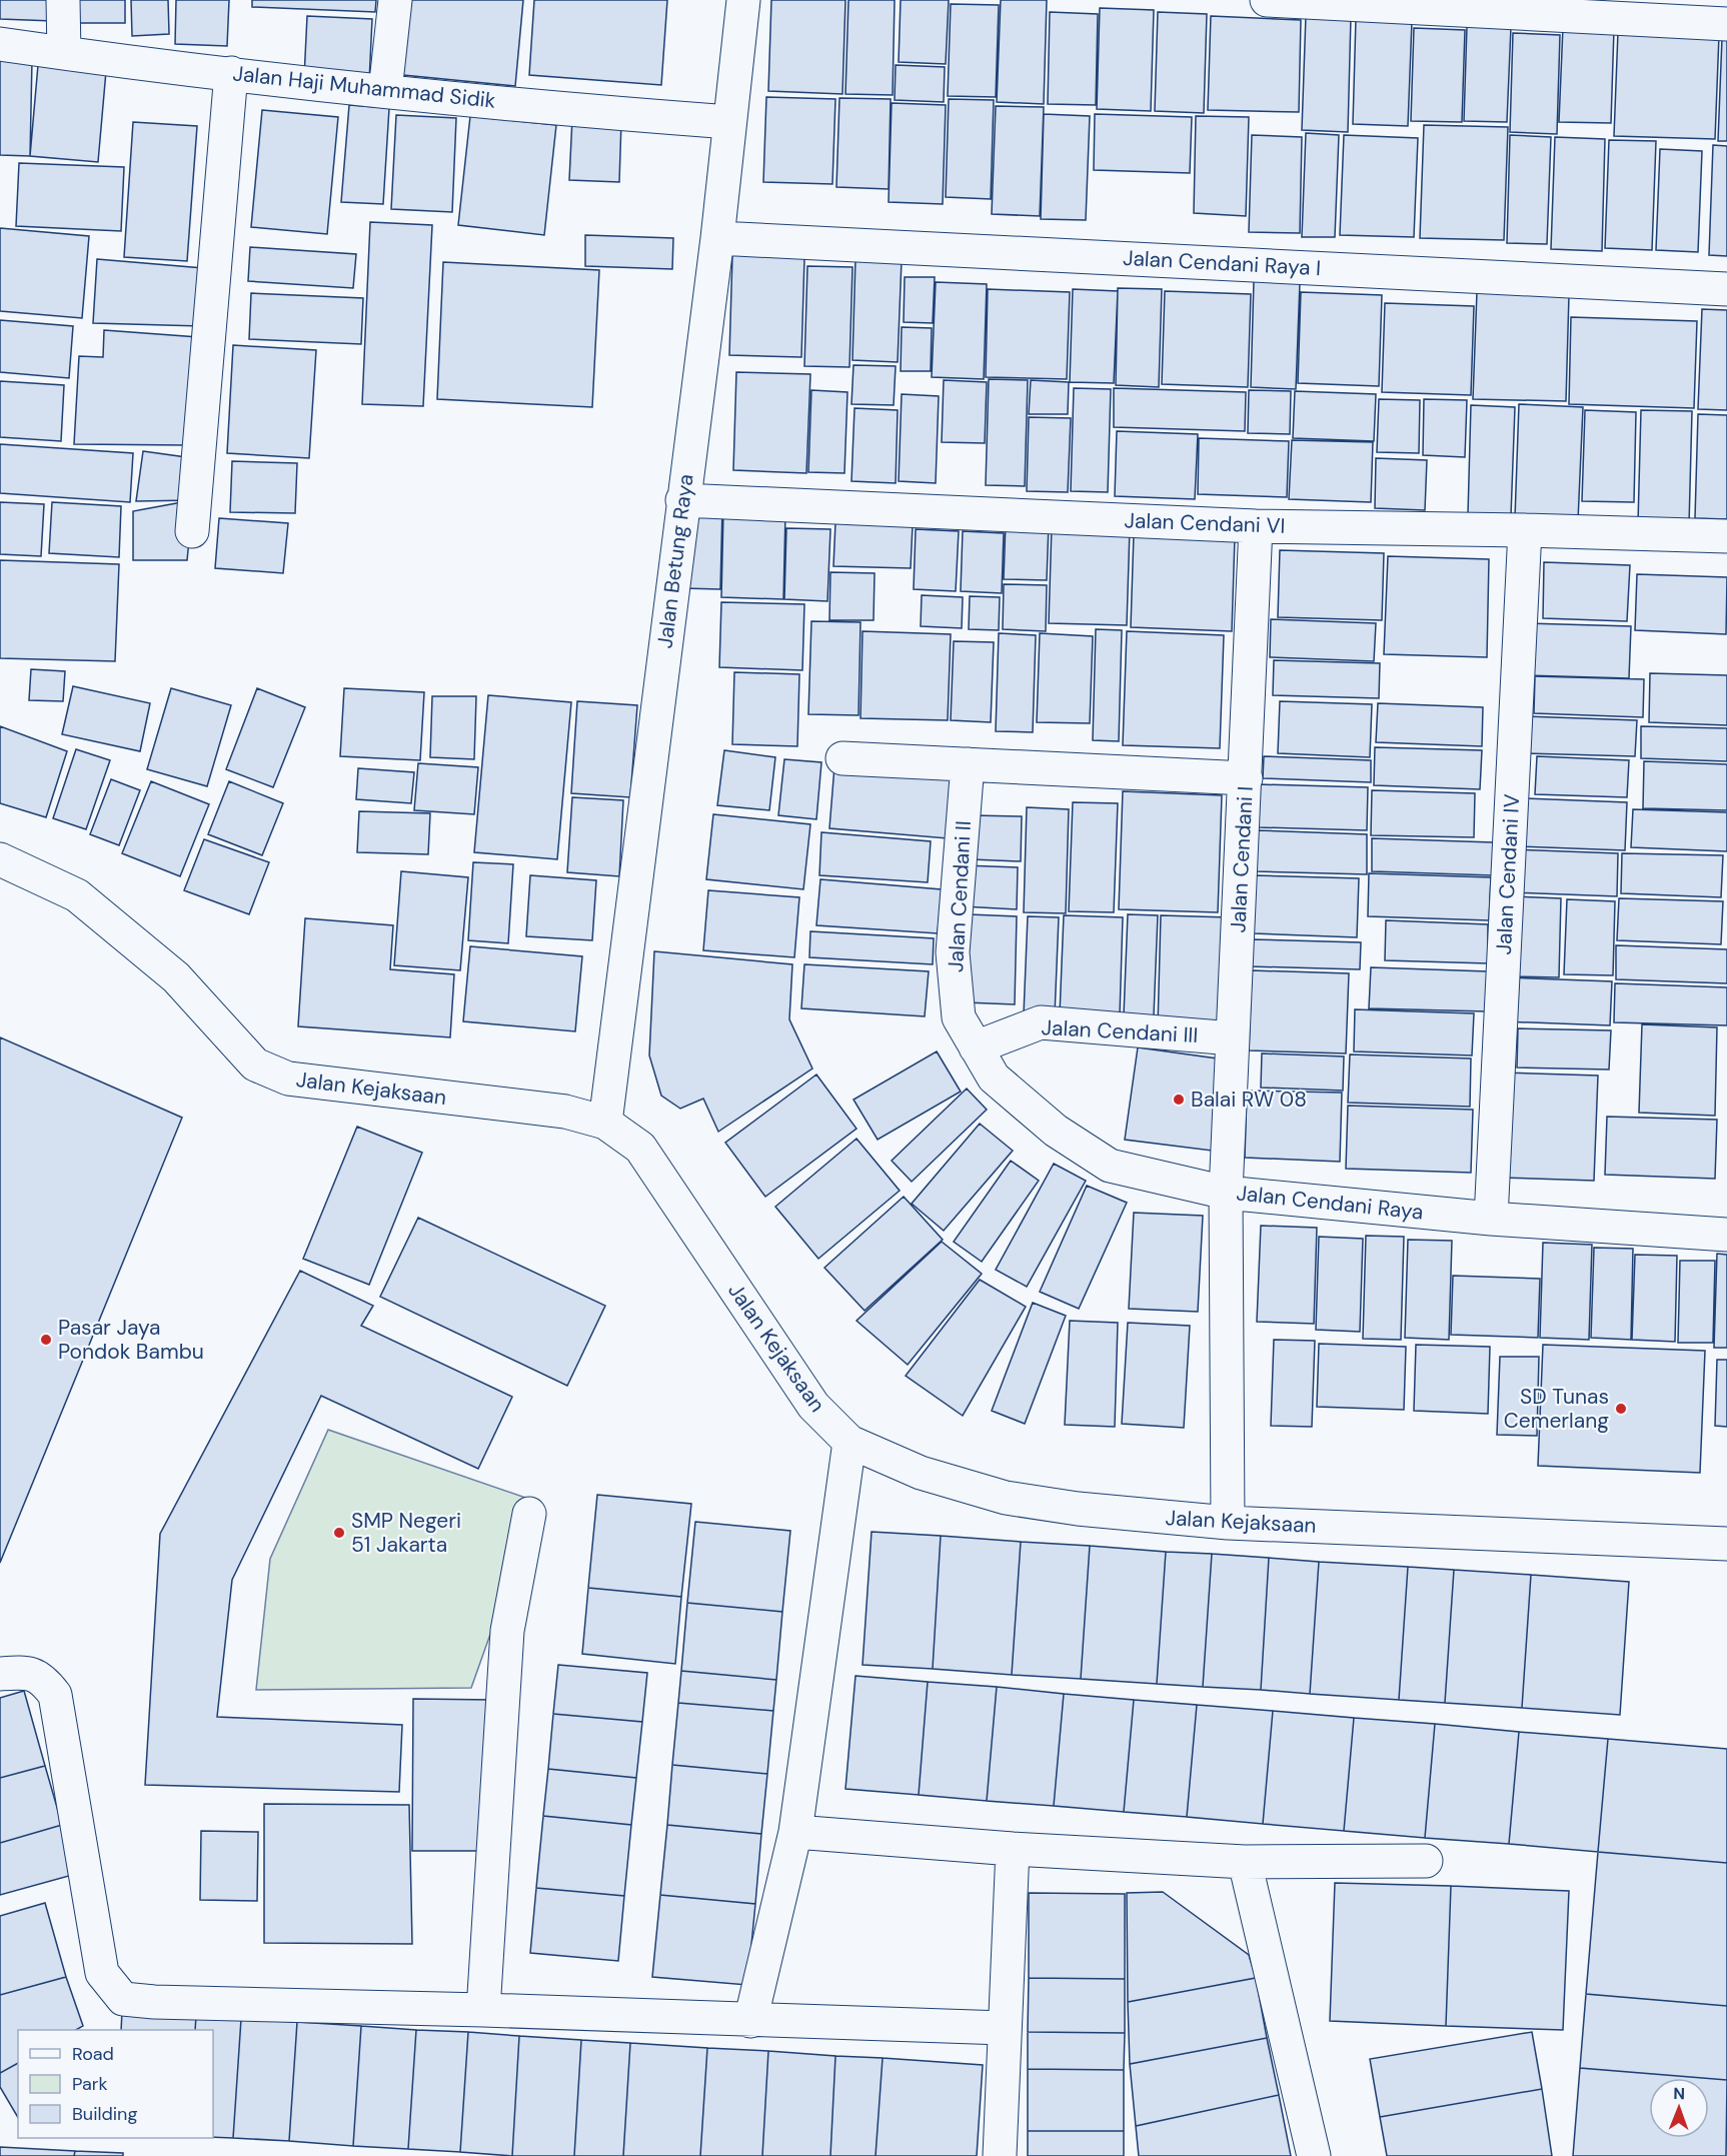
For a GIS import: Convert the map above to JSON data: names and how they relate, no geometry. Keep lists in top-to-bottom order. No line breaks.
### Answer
{"streets":{"street":["Jalan Haji Muhammad Sidik","Jalan Cendani Raya I","Jalan Cendani VI","Jalan Betung Raya","Jalan Cendani I","Jalan Cendani IV","Jalan Cendani II","Jalan Cendani III","Jalan Kejaksaan","Jalan Cendani Raya"]},"crossings":[["Jalan Haji Muhammad Sidik","Jalan Betung Raya"],["Jalan Cendani Raya I","Jalan Betung Raya"],["Jalan Cendani VI","Jalan Betung Raya"],["Jalan Cendani VI","Jalan Cendani I"],["Jalan Cendani VI","Jalan Cendani IV"],["Jalan Betung Raya","Jalan Kejaksaan"],["Jalan Cendani I","Jalan Cendani II"],["Jalan Cendani I","Jalan Cendani III"],["Jalan Cendani I","Jalan Cendani Raya"],["Jalan Cendani IV","Jalan Cendani Raya"],["Jalan Cendani II","Jalan Cendani III"],["Jalan Cendani II","Jalan Cendani Raya"],["Jalan Kejaksaan","Jalan Cendani Raya"]],"places":["Balai RW 08","Pasar Jaya Pondok Bambu","SD Tunas Cemerlang","SMP Negeri 51 Jakarta"],"legend":["Road","Park","Building"],"north":"top"}
